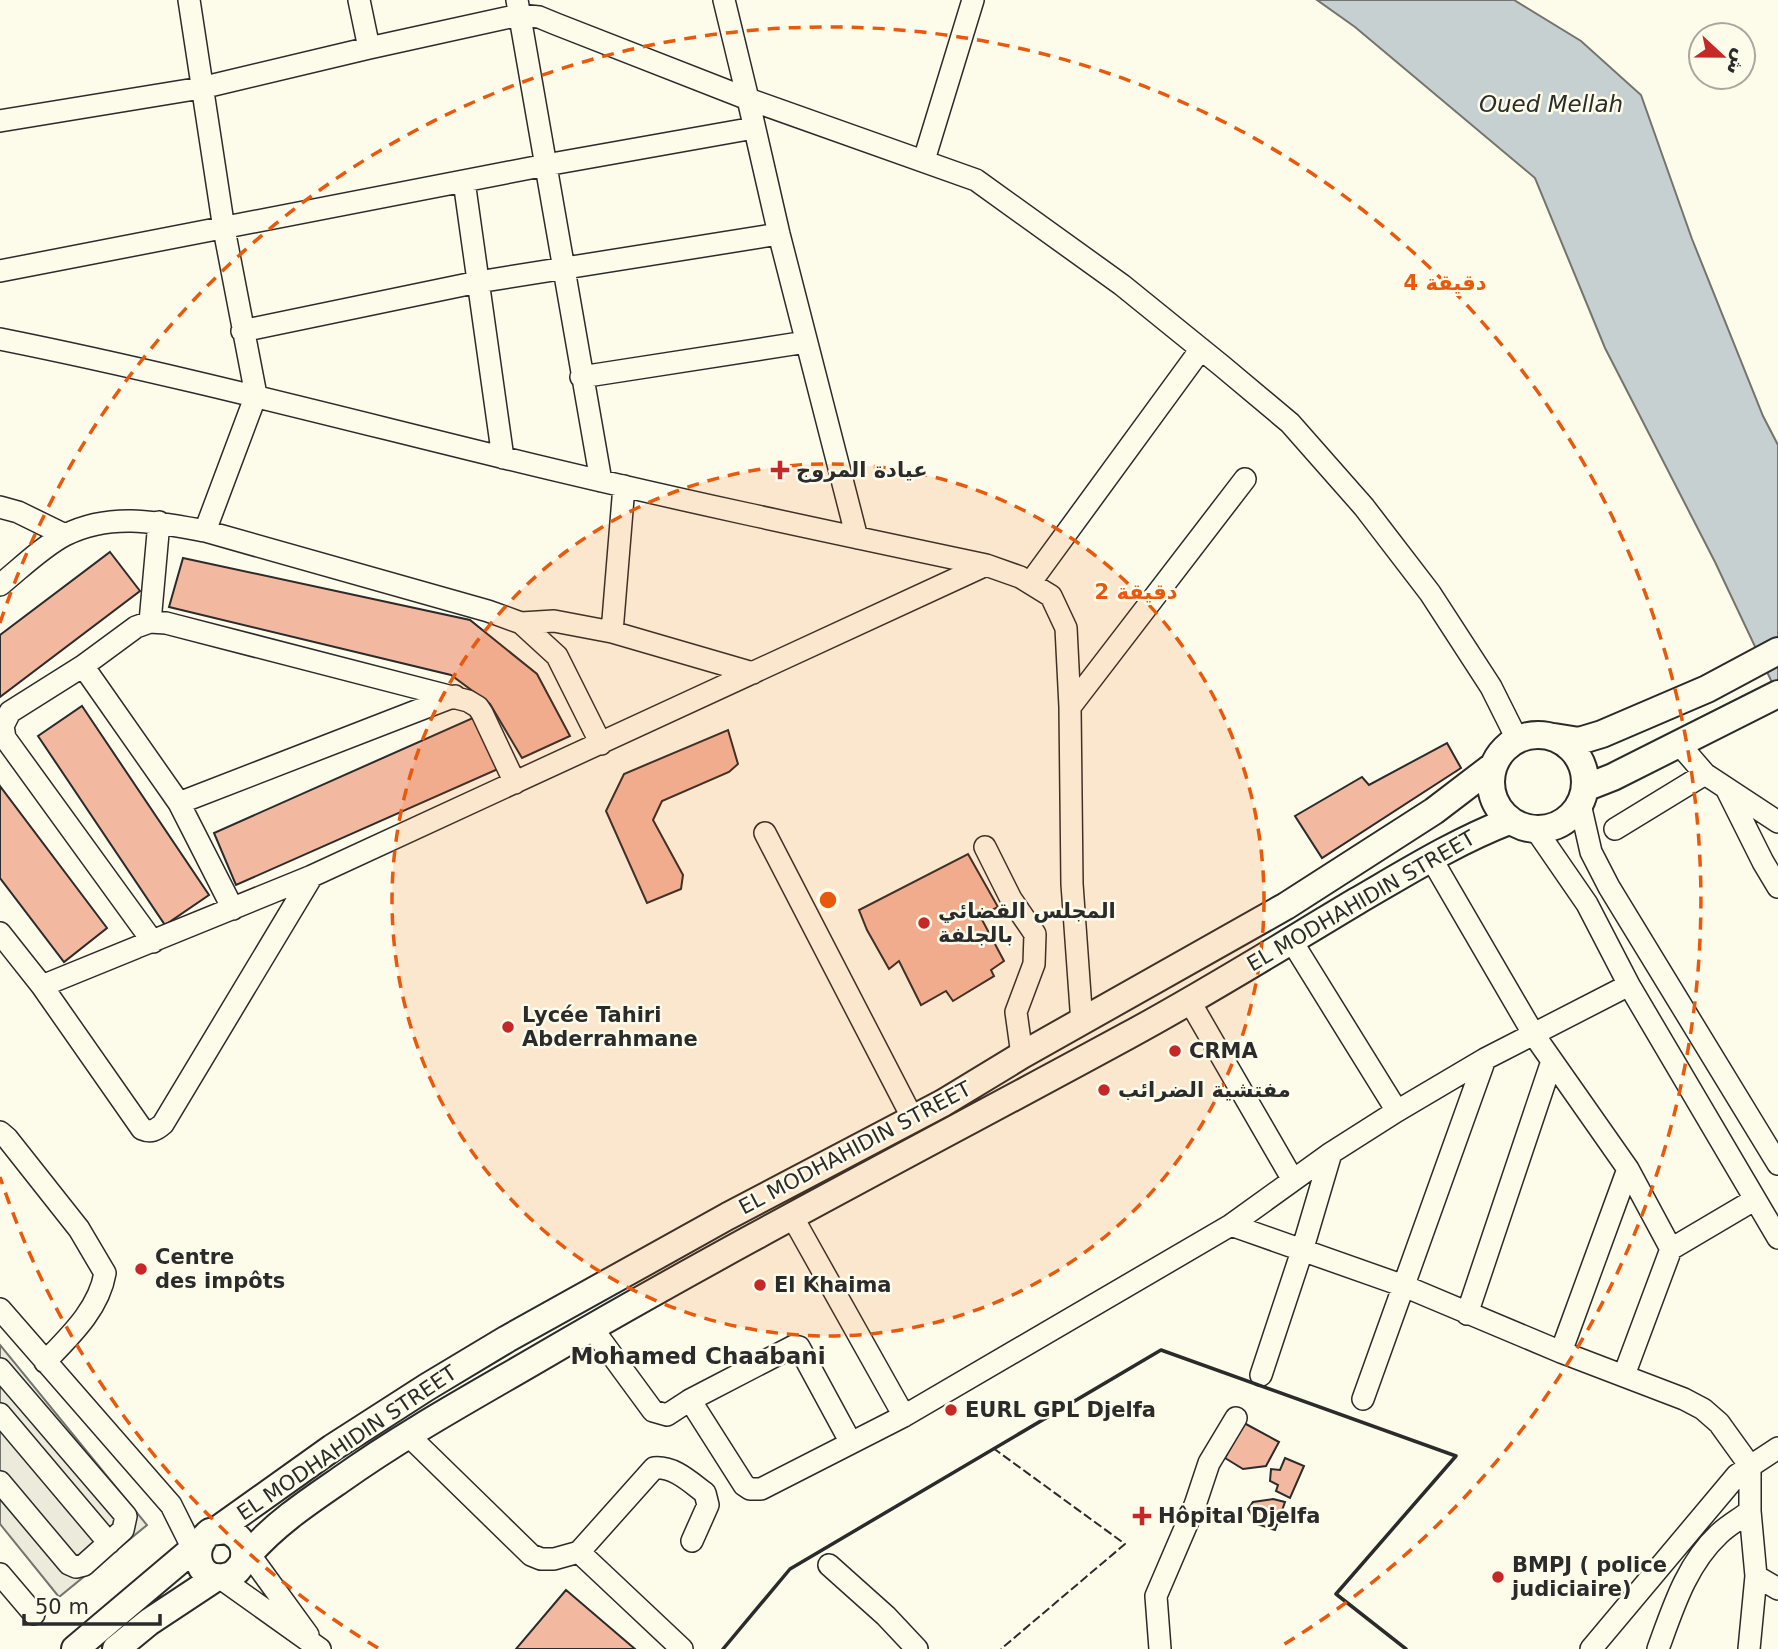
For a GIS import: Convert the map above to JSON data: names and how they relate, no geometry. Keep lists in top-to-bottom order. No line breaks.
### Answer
{"streets":{"main road":["EL MODHAHIDIN STREET"]},"districts":["Mohamed Chaabani"],"water":["Oued Mellah"],"places":{"health":["عيادة المروج","Hôpital Djelfa"],"other":["المجلس القضائي بالجلفة","Lycée Tahiri Abderrahmane","CRMA","مفتشية الضرائب","Centre des impôts","El Khaima","EURL GPL Djelfa","BMPJ ( police judiciaire)"]},"scale_bar":"50 m","north":"right","rings":["4 دقيقة","2 دقيقة"]}
